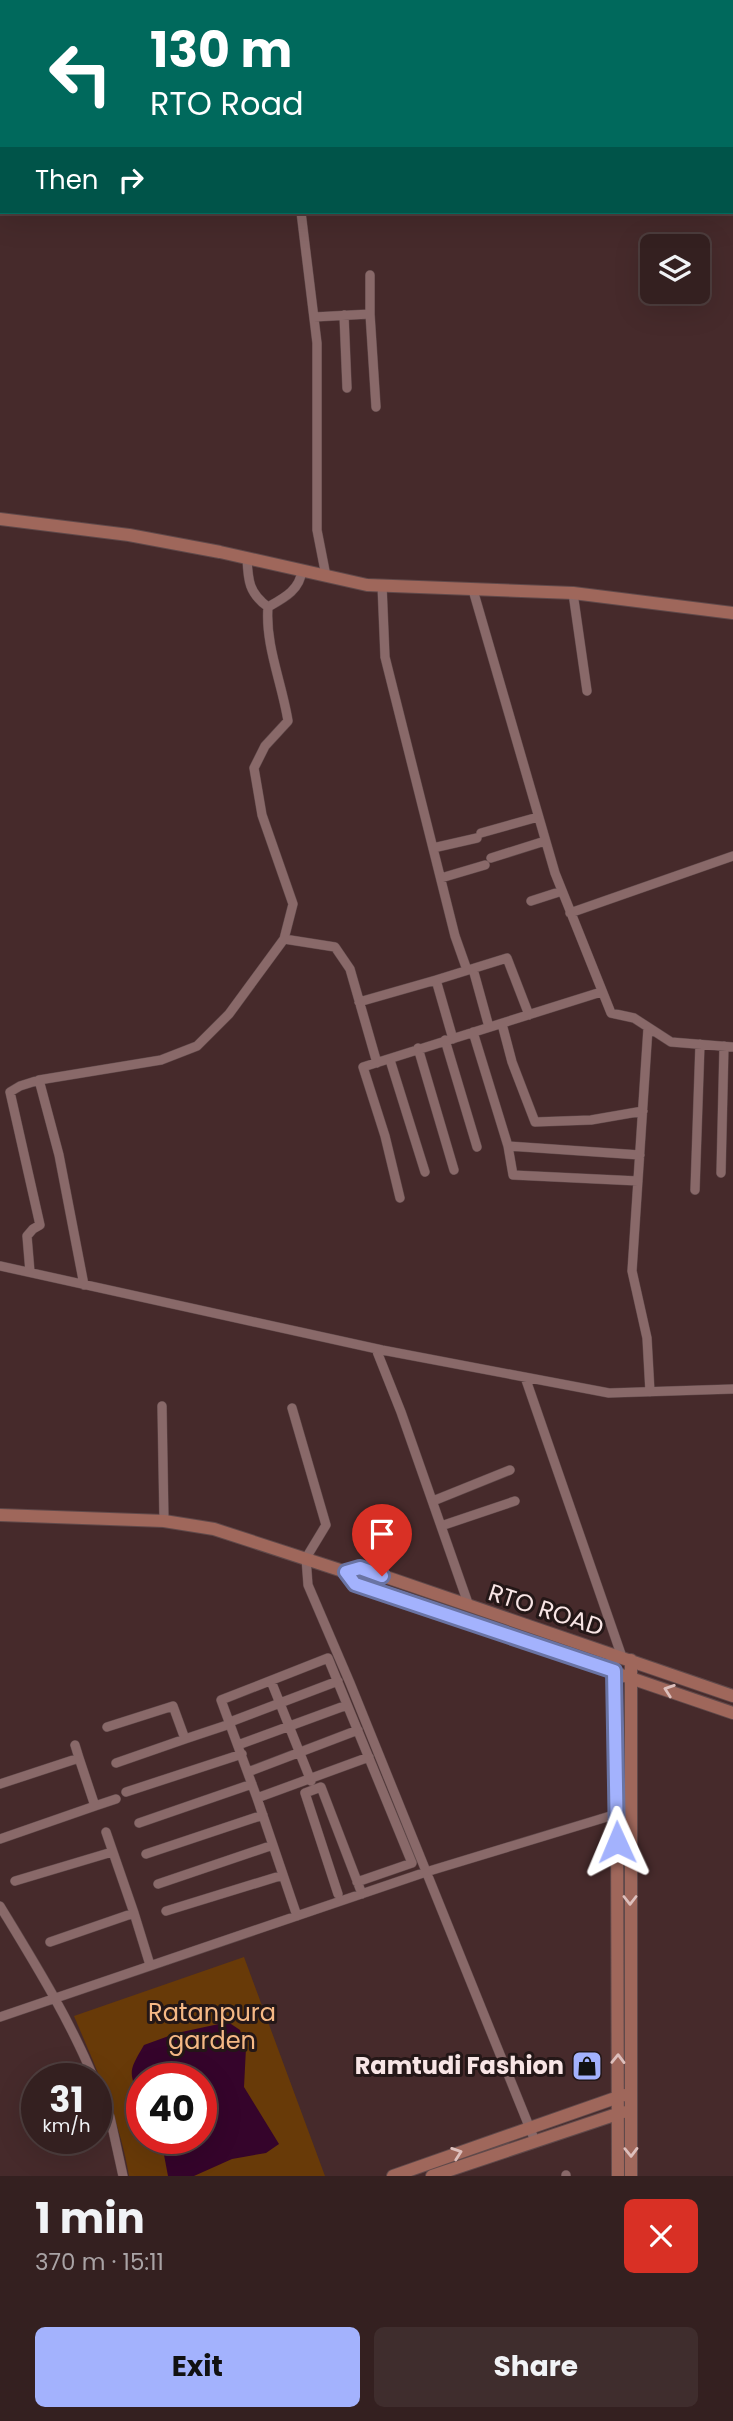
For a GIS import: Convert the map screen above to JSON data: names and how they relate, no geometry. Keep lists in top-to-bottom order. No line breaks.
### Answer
{"streets":{"street":["RTO ROAD"]},"parks":["Ratanpura garden"],"places":{"shop":["Ramtudi Fashion"]},"page":{"turn":["130 m","RTO Road"],"then":"Then","speed":"31 km/h","limit":"40","heading":["1 min","370 m · 15:11"],"buttons":["Exit","Share"]}}
